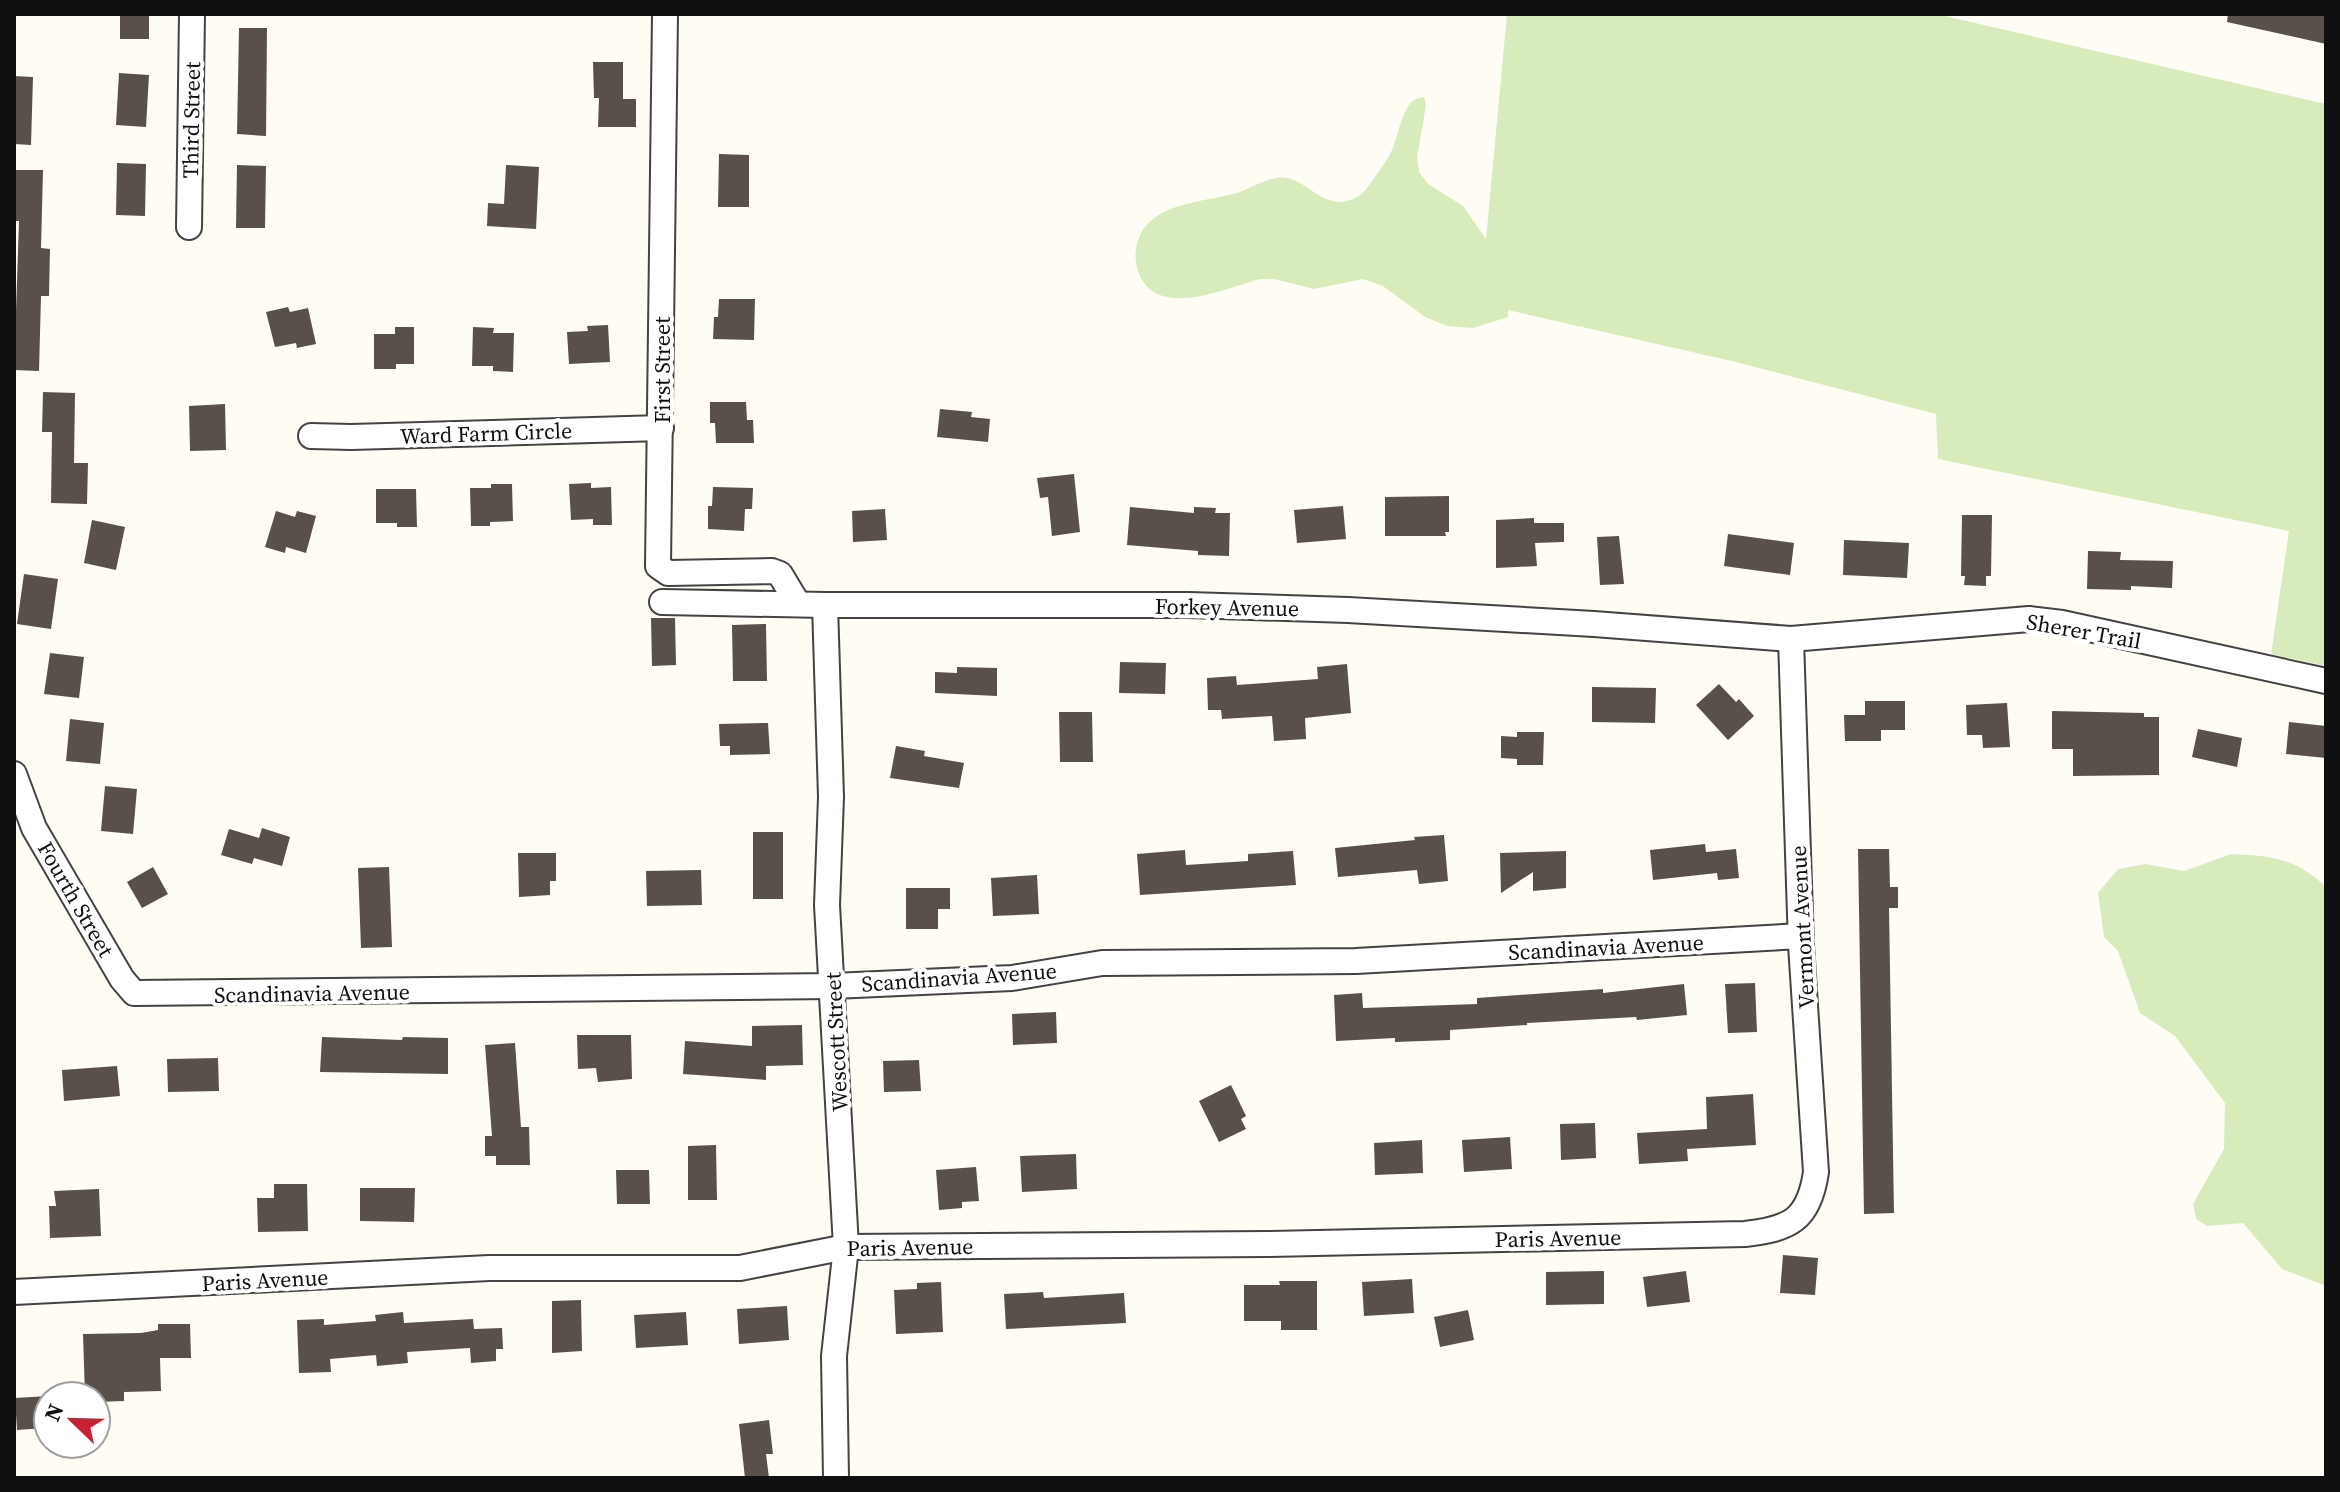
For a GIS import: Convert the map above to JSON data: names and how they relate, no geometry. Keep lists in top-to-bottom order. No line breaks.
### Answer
{"streets":{"street":["Third Street","First Street","Ward Farm Circle","Forkey Avenue","Sherer Trail","Fourth Street","Vermont Avenue","Scandinavia Avenue","Wescott Street","Paris Avenue"]},"crossings":[["First Street","Ward Farm Circle"],["First Street","Forkey Avenue"],["Forkey Avenue","Sherer Trail"],["Forkey Avenue","Vermont Avenue"],["Forkey Avenue","Wescott Street"],["Sherer Trail","Vermont Avenue"],["Fourth Street","Scandinavia Avenue"],["Vermont Avenue","Scandinavia Avenue"],["Vermont Avenue","Paris Avenue"],["Scandinavia Avenue","Wescott Street"],["Wescott Street","Paris Avenue"]],"north":"top left"}
